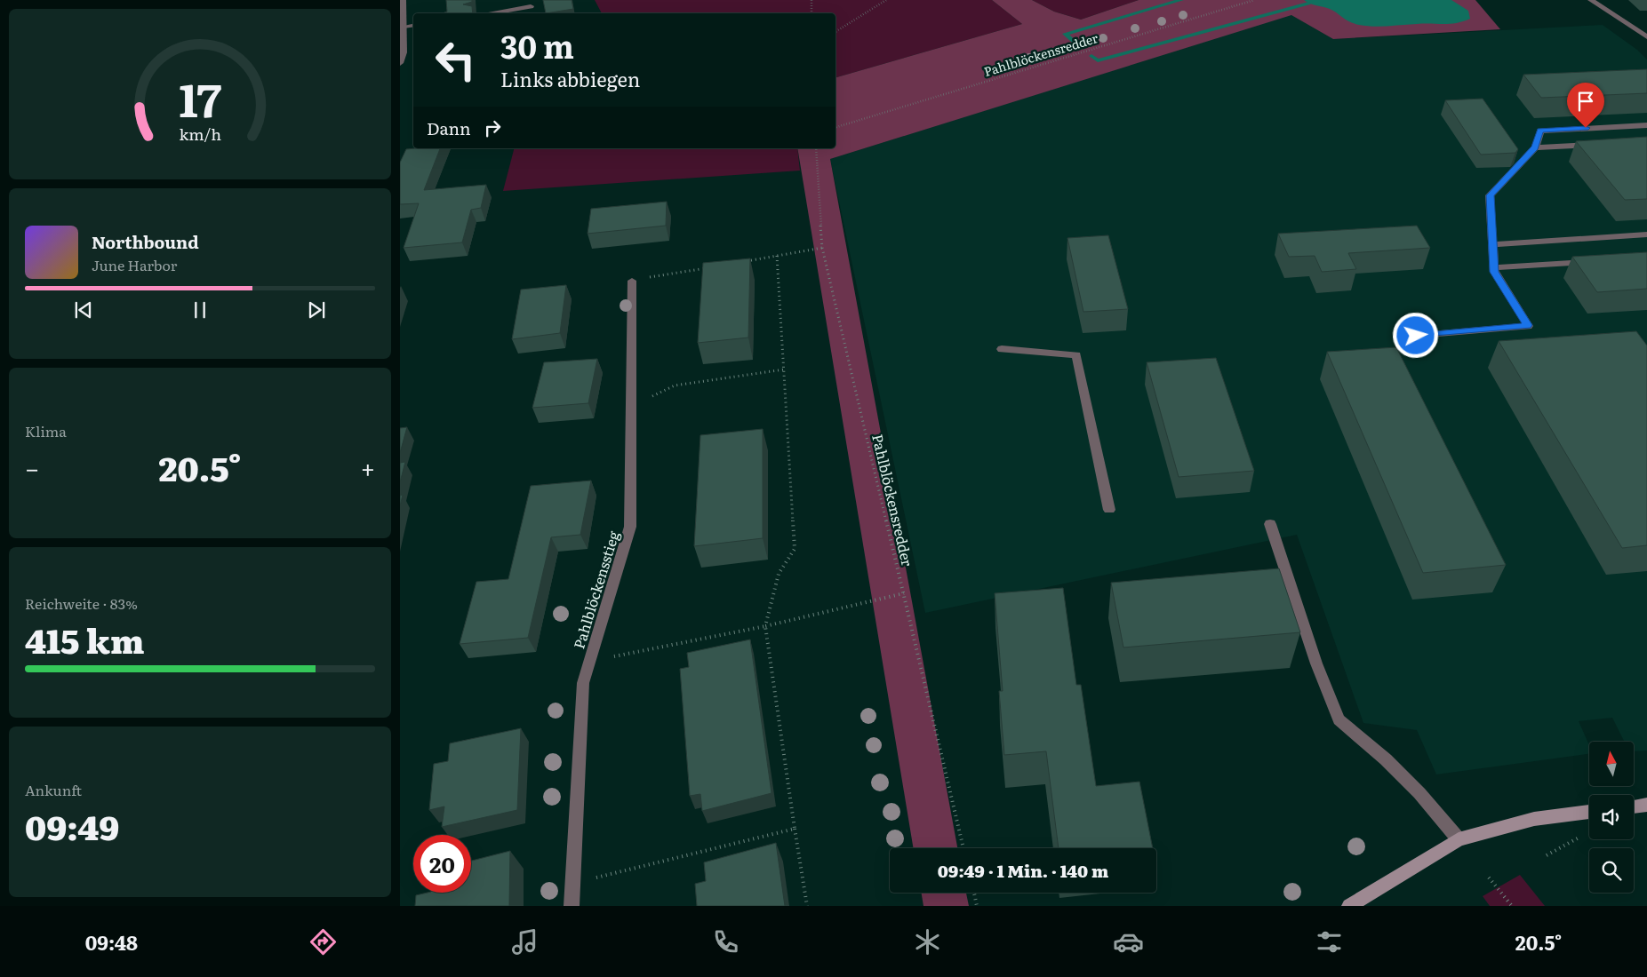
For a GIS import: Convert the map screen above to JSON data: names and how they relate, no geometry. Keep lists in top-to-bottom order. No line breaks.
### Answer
{"streets":{"street":["Pahlblöckensstieg"],"path":["Pahlblöckensredder"]},"north":"top","page":{"turn":["30 m","Links abbiegen"],"then":"Dann","song":["Northbound","June Harbor"],"tile":["Klima",["Reichweite · 83%","415 km"],["Ankunft","09:49"]],"heat":["−","20.5°","+"],"limit":"20","trip":"09:49 · 1 Min. · 140 m","tabs":["09:48","20.5°"],"gauge":["17","km/h"]}}
